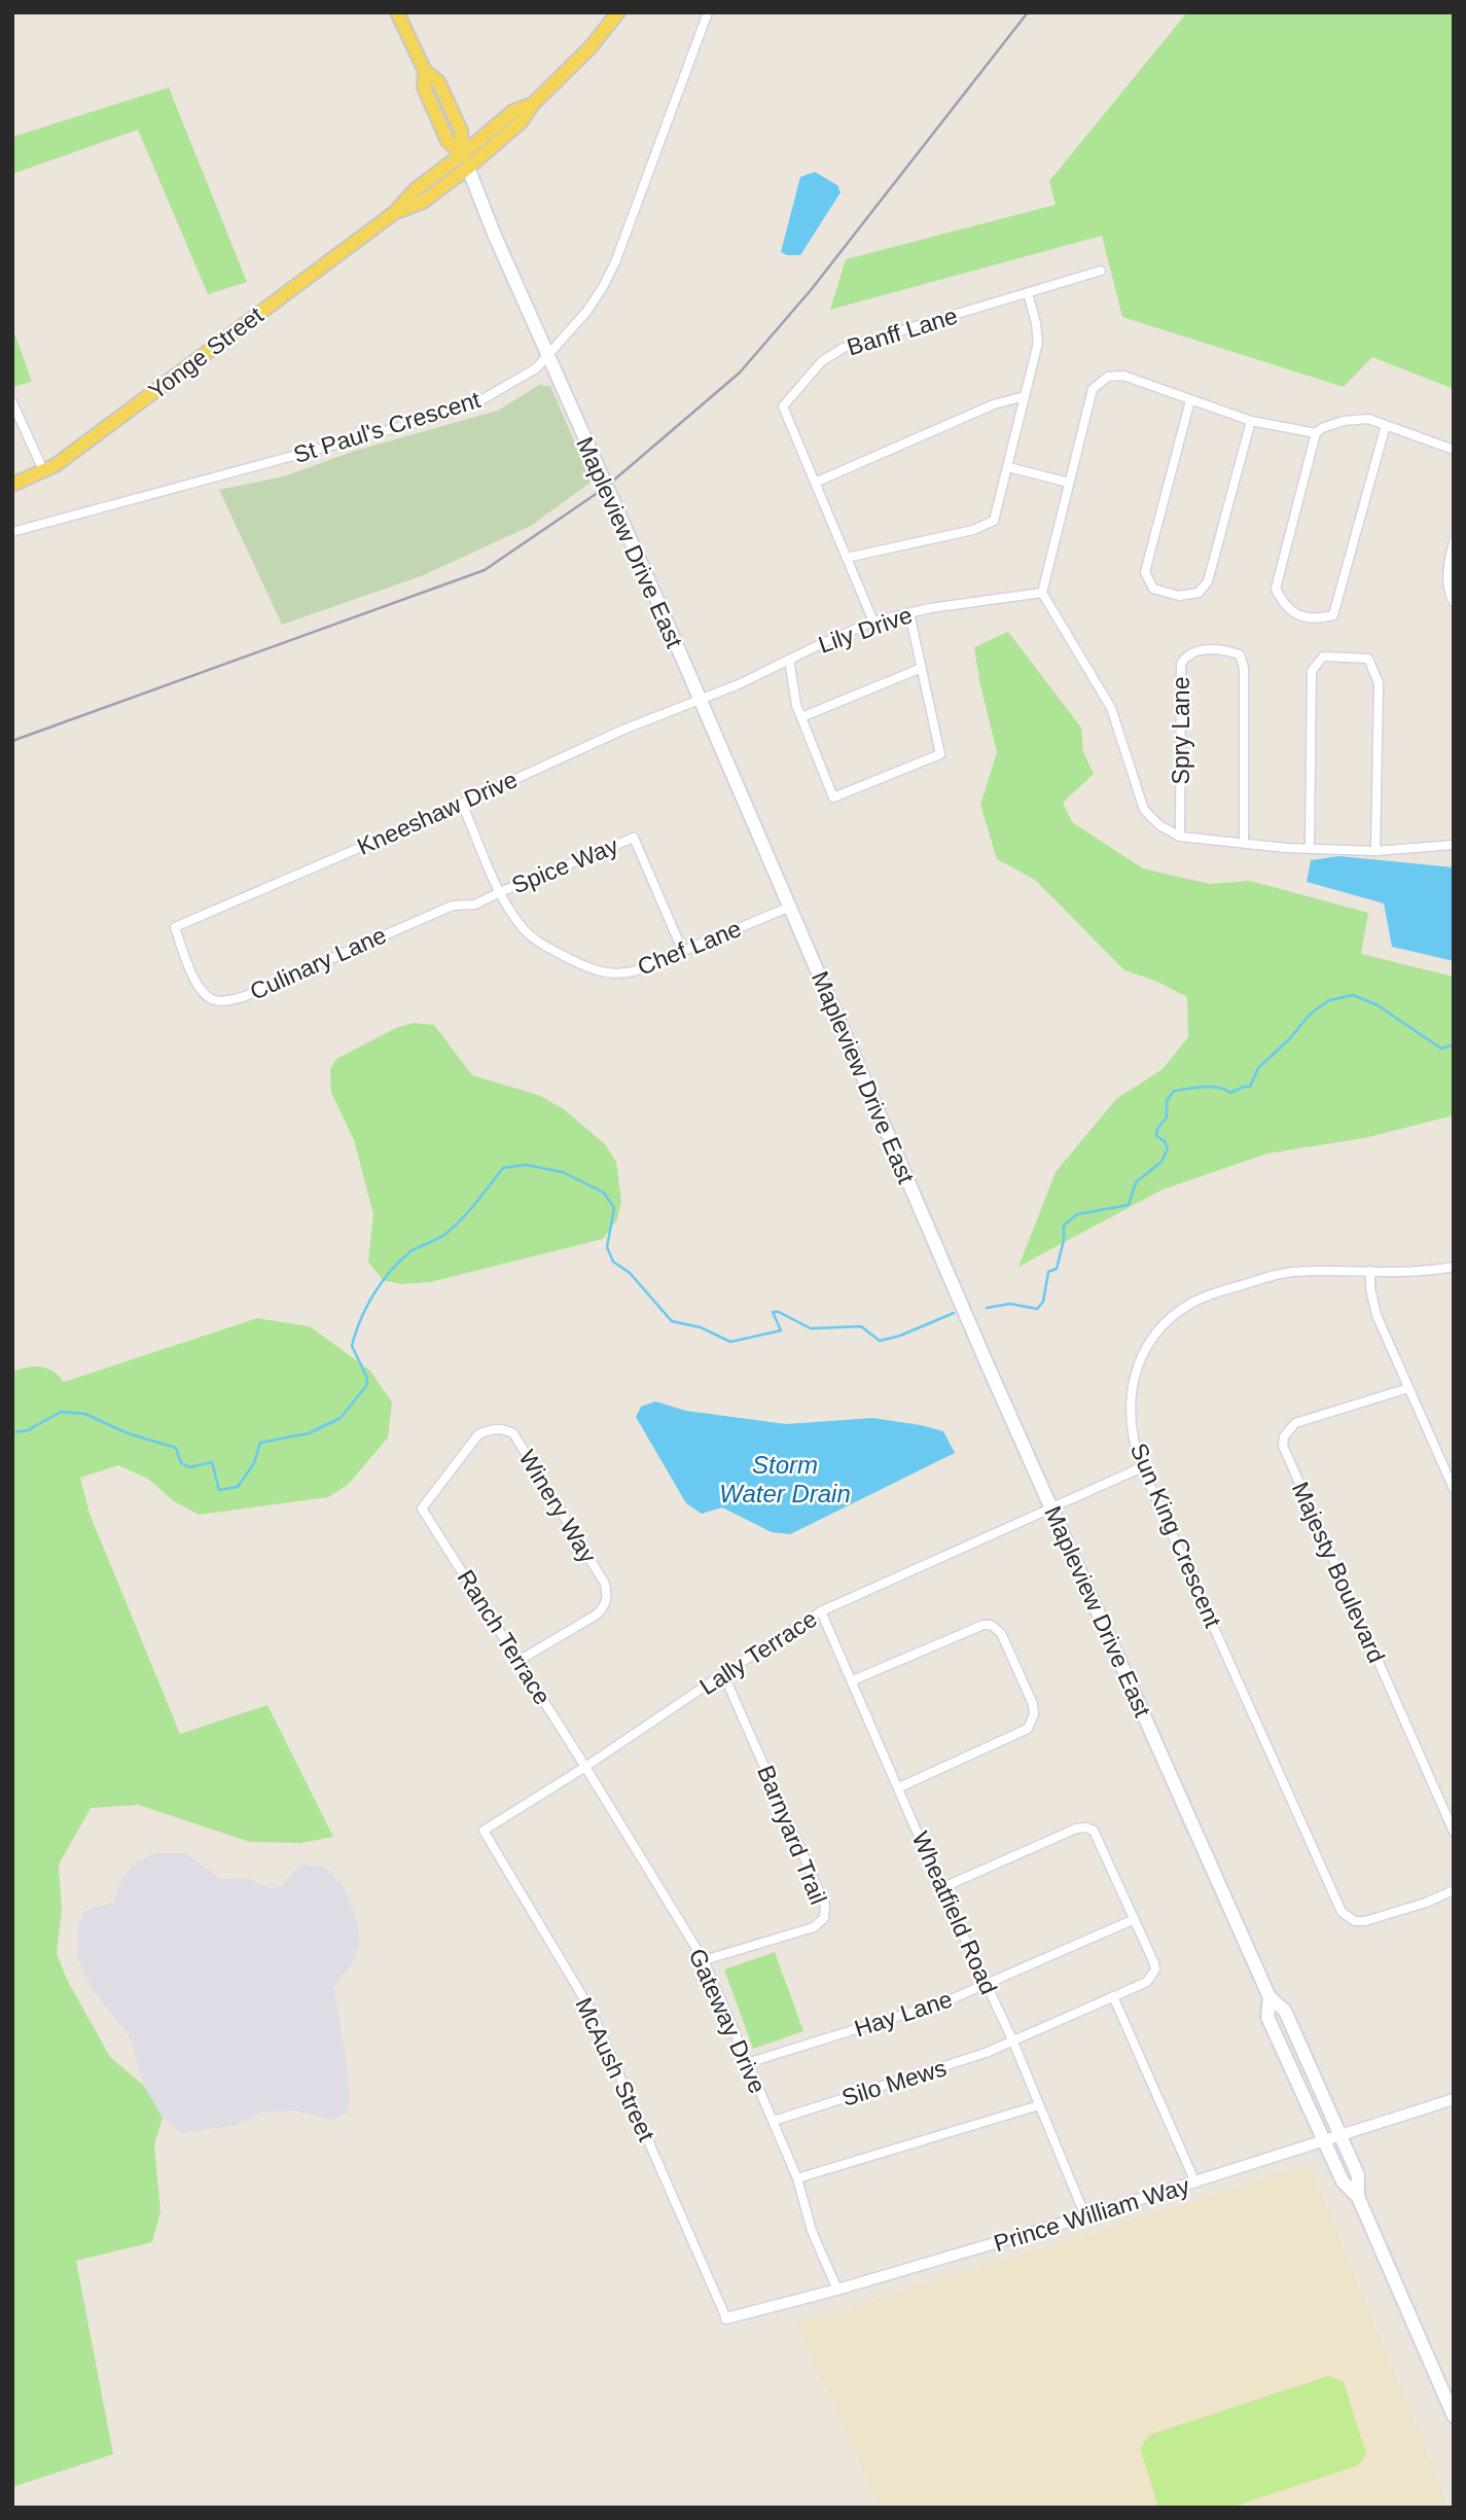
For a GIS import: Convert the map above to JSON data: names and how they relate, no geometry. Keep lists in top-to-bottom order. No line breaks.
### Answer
{"streets":{"main road":["Yonge Street","Mapleview Drive East"],"street":["Banff Lane","St Paul's Crescent","Lily Drive","Spry Lane","Kneeshaw Drive","Spice Way","Chef Lane","Culinary Lane","Winery Way","Sun King Crescent","Majesty Boulevard","Ranch Terrace","Lally Terrace","Barnyard Trail","Wheatfield Road","Hay Lane","Gateway Drive","McAush Street","Silo Mews","Prince William Way"]},"crossings":[["Banff Lane","Lily Drive"],["Yonge Street","Mapleview Drive East"],["St Paul's Crescent","Mapleview Drive East"],["Mapleview Drive East","Lily Drive"],["Mapleview Drive East","Kneeshaw Drive"],["Mapleview Drive East","Chef Lane"],["Mapleview Drive East","Lally Terrace"],["Mapleview Drive East","Prince William Way"],["Lily Drive","Kneeshaw Drive"],["Kneeshaw Drive","Chef Lane"],["Kneeshaw Drive","Culinary Lane"],["Spice Way","Chef Lane"],["Spice Way","Culinary Lane"],["Chef Lane","Culinary Lane"],["Winery Way","Ranch Terrace"],["Sun King Crescent","Lally Terrace"],["Ranch Terrace","Lally Terrace"],["Ranch Terrace","Gateway Drive"],["Lally Terrace","Barnyard Trail"],["Lally Terrace","Wheatfield Road"],["Lally Terrace","Gateway Drive"],["Lally Terrace","McAush Street"],["Barnyard Trail","Gateway Drive"],["Wheatfield Road","Hay Lane"],["Wheatfield Road","Silo Mews"],["Wheatfield Road","Prince William Way"],["Hay Lane","Gateway Drive"],["Hay Lane","Silo Mews"],["Gateway Drive","Silo Mews"],["Gateway Drive","Prince William Way"],["McAush Street","Prince William Way"]],"water":["Storm Water Drain"]}
